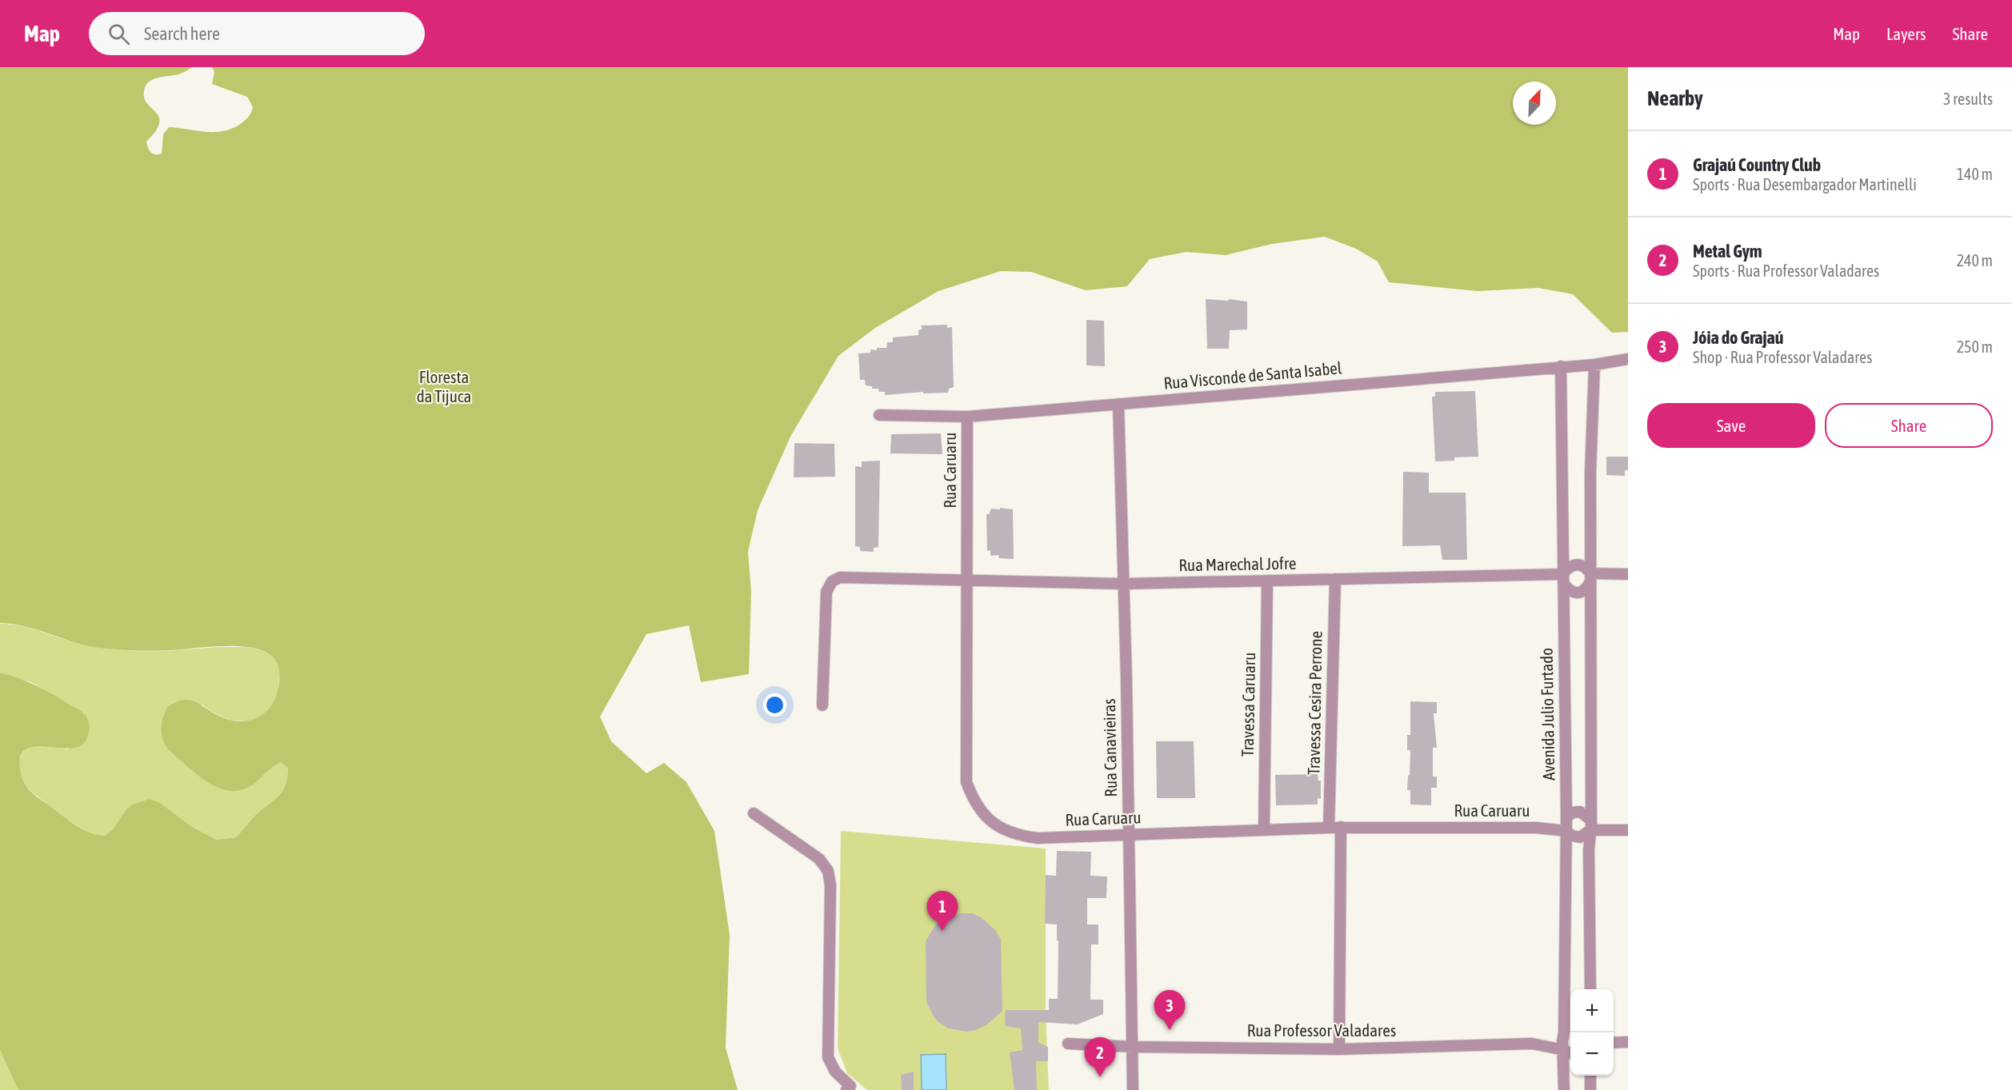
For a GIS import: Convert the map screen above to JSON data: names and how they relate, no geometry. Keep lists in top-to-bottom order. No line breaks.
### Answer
{"streets":{"street":["Rua Visconde de Santa Isabel","Rua Caruaru","Rua Marechal Jofre","Travessa Cesira Perrone","Travessa Caruaru","Avenida Julio Furtado","Rua Canavieiras","Rua Professor Valadares"]},"crossings":[["Rua Visconde de Santa Isabel","Rua Caruaru"],["Rua Visconde de Santa Isabel","Avenida Julio Furtado"],["Rua Visconde de Santa Isabel","Rua Canavieiras"],["Rua Caruaru","Rua Marechal Jofre"],["Rua Caruaru","Travessa Cesira Perrone"],["Rua Caruaru","Travessa Caruaru"],["Rua Caruaru","Avenida Julio Furtado"],["Rua Caruaru","Rua Canavieiras"],["Rua Marechal Jofre","Travessa Cesira Perrone"],["Rua Marechal Jofre","Travessa Caruaru"],["Rua Marechal Jofre","Avenida Julio Furtado"],["Rua Marechal Jofre","Rua Canavieiras"],["Avenida Julio Furtado","Rua Professor Valadares"],["Rua Canavieiras","Rua Professor Valadares"]],"parks":["Floresta da Tijuca"],"north":"top right","page":{"header":"Map","search":"Search here","nav":["Map","Layers","Share"],"heading":["Nearby","3 results"],"list":[{"mark":"1","name":"Grajaú Country Club","note":"Sports · Rua Desembargador Martinelli","value":"140 m"},{"mark":"2","name":"Metal Gym","note":"Sports · Rua Professor Valadares","value":"240 m"},{"mark":"3","name":"Jóia do Grajaú","note":"Shop · Rua Professor Valadares","value":"250 m"}],"buttons":["Save","Share"],"pins":["1","3","2"],"map_buttons":["+","−"]}}
